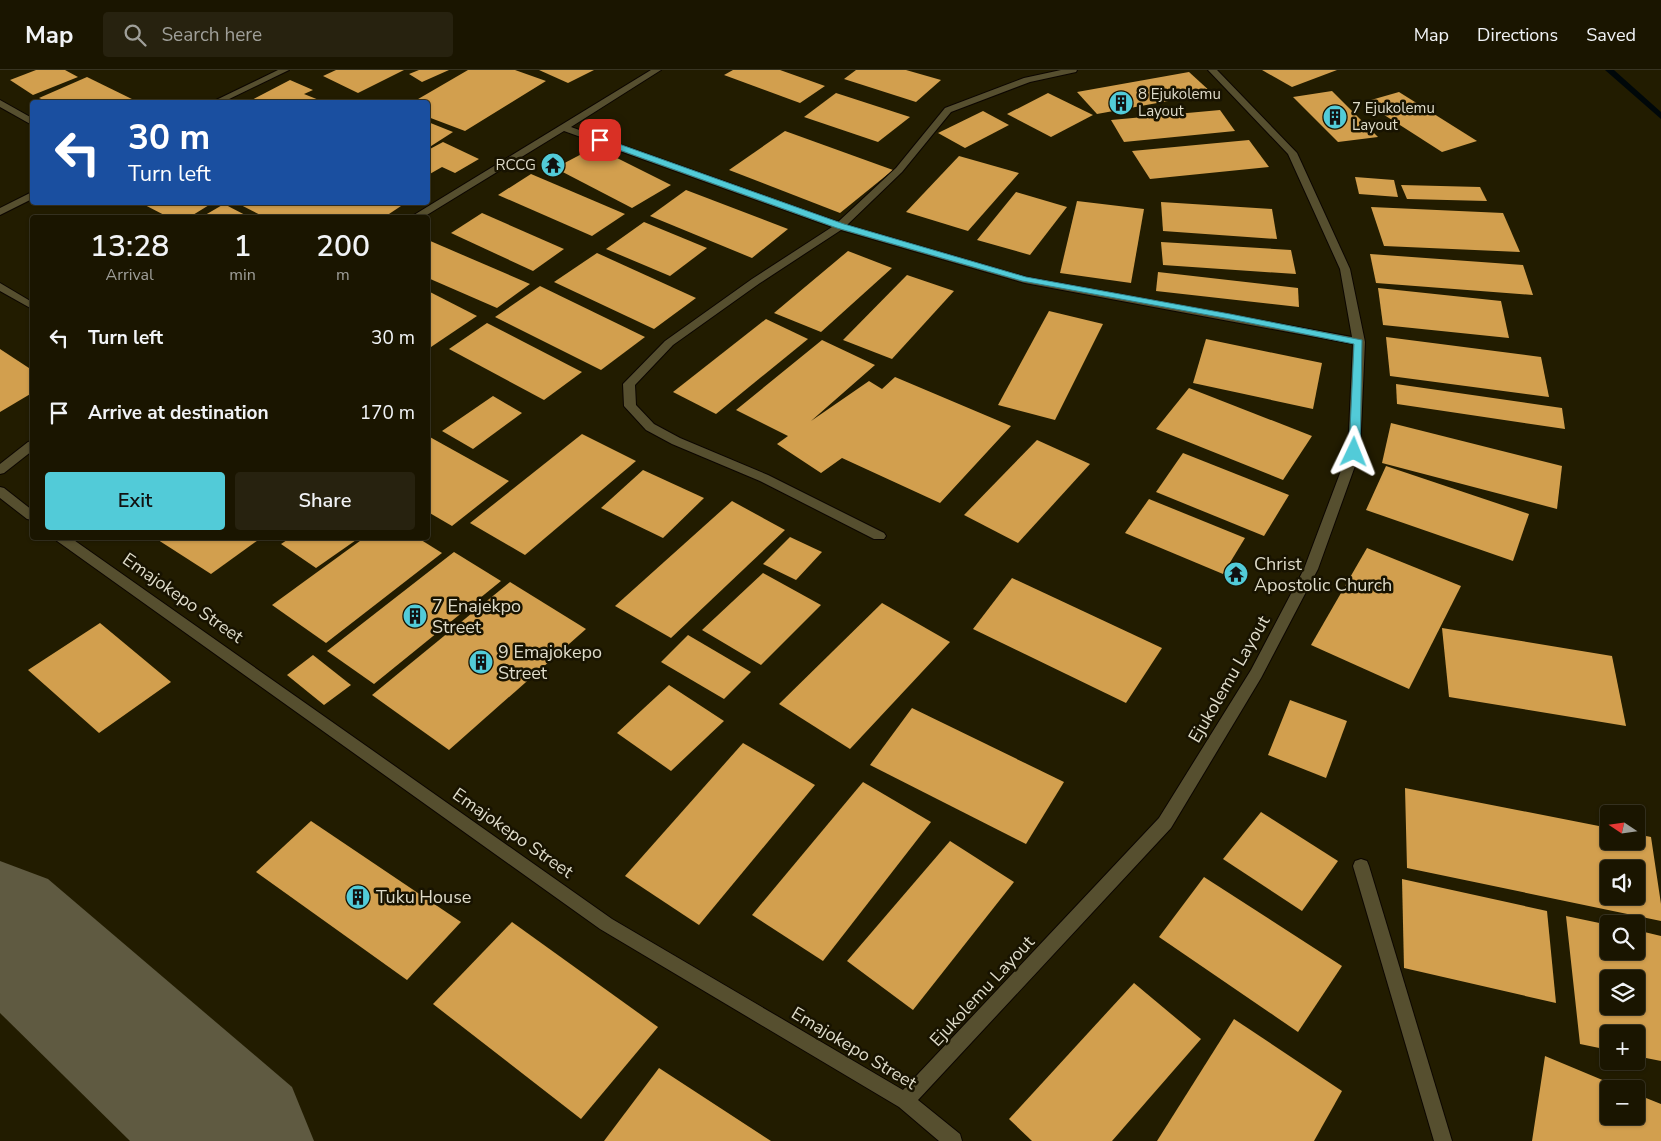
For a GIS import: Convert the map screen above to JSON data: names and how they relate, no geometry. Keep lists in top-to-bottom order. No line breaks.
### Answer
{"streets":{"street":["Emajokepo Street","Ejukolemu Layout"]},"crossings":[["Emajokepo Street","Ejukolemu Layout"]],"places":{"building":["8 Ejukolemu Layout","7 Ejukolemu Layout","7 Enajekpo Street","9 Emajokepo Street","Tuku House"],"temple":["RCCG","Christ Apostolic Church"]},"north":"left","page":{"header":"Map","search":"Search here","nav":["Map","Directions","Saved"],"turn":["30 m","Turn left"],"eta":["13:28","Arrival","1","min","200","m"],"list":[{"name":"Turn left","value":"30 m"},{"name":"Arrive at destination","value":"170 m"}],"buttons":["Exit","Share"],"map_buttons":["+","−"]}}
